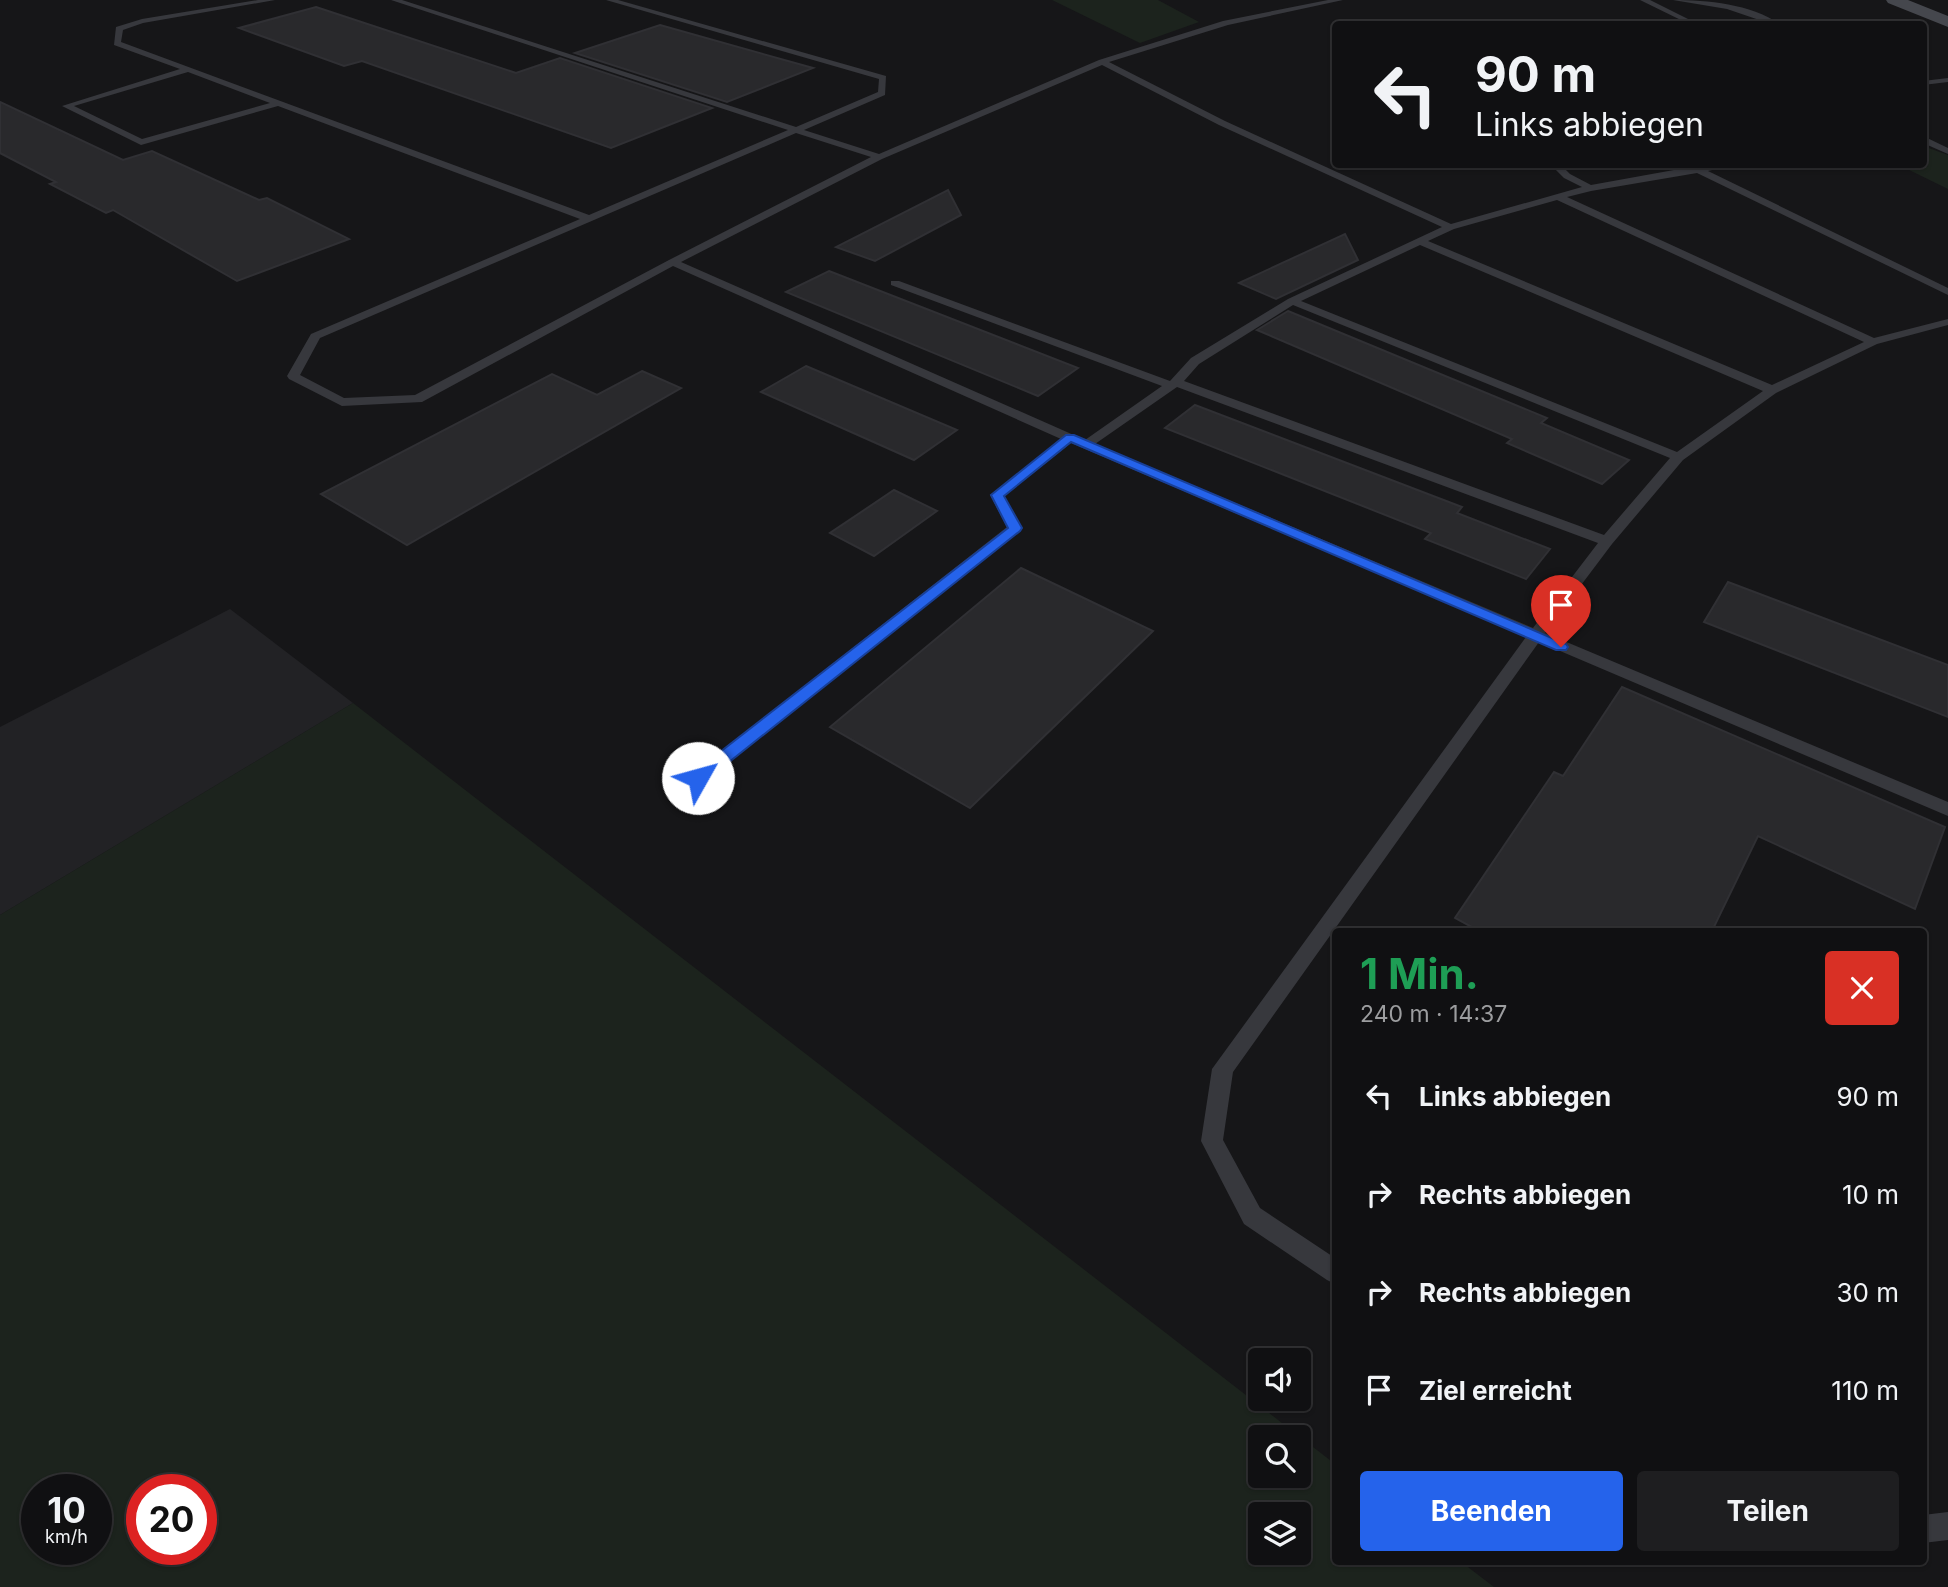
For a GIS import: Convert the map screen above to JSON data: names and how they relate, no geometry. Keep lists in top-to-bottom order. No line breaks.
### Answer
{"page":{"turn":["90 m","Links abbiegen"],"heading":["1 Min.","240 m · 14:37"],"list":[{"name":"Links abbiegen","value":"90 m"},{"name":"Rechts abbiegen","value":"10 m"},{"name":"Rechts abbiegen","value":"30 m"},{"name":"Ziel erreicht","value":"110 m"}],"buttons":["Beenden","Teilen"],"speed":"10 km/h","limit":"20"}}
